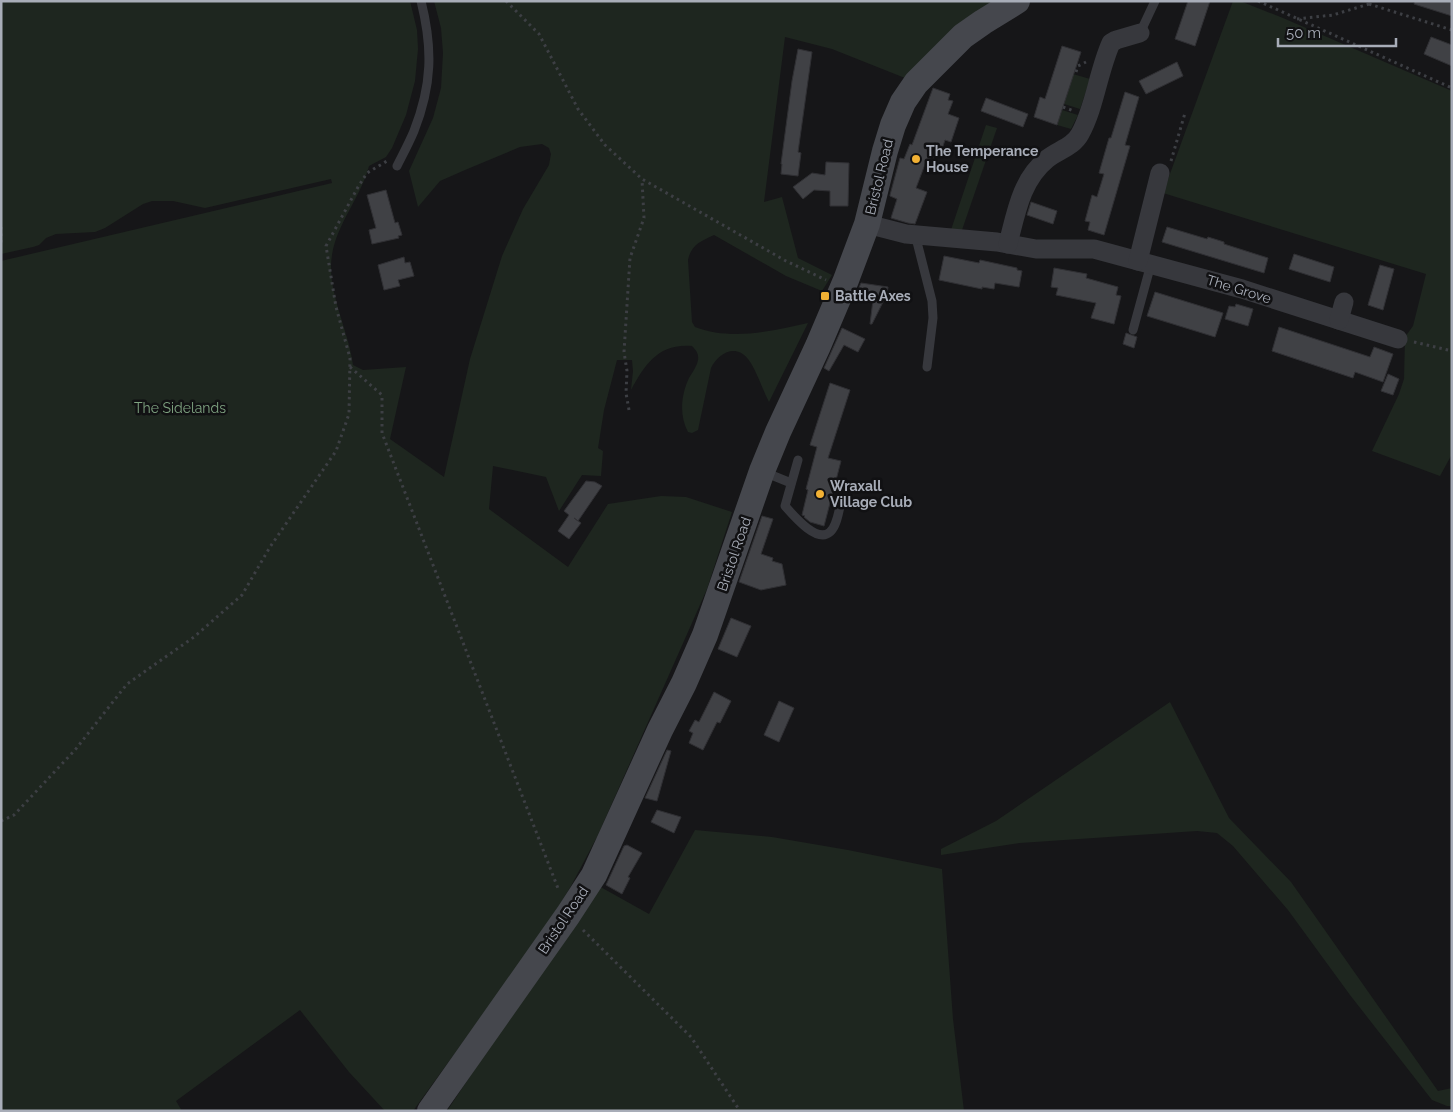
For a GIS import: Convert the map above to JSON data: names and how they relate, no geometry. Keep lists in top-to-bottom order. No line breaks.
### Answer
{"streets":{"main road":["Bristol Road"],"street":["The Grove"]},"crossings":[["Bristol Road","The Grove"]],"parks":["The Sidelands"],"places":{"other":["The Temperance House","Wraxall Village Club"],"transit":["Battle Axes"]},"scale_bar":"50 m"}
